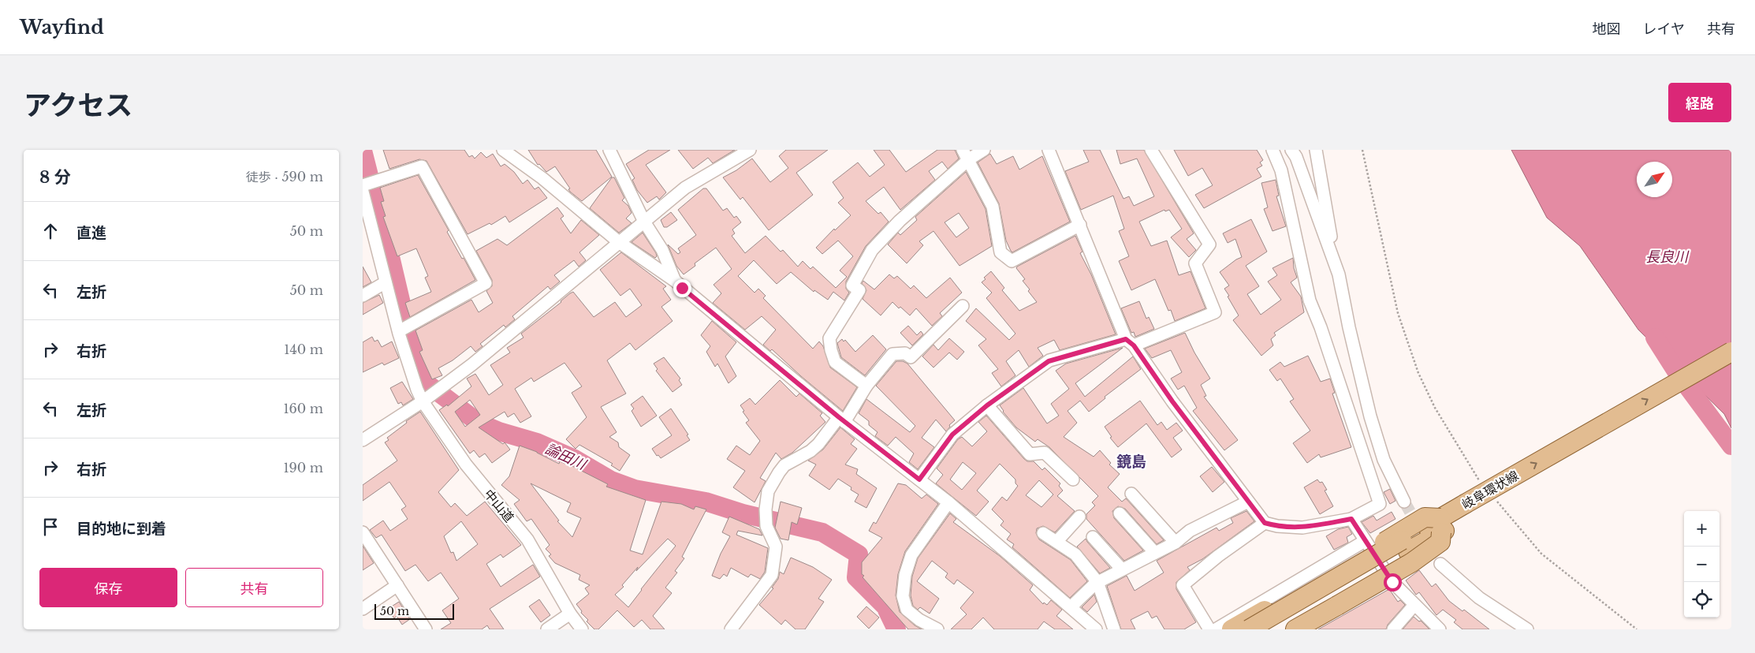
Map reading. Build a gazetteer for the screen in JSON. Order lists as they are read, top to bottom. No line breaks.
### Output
{"streets":{"main road":["岐阜環状線"],"street":["中山道"]},"districts":["鏡島"],"water":["長良川","論田川"],"scale_bar":"50 m","north":"top right","page":{"header":"Wayfind","nav":["地図","レイヤ","共有"],"title":"アクセス","buttons":["経路",["保存","共有"]],"heading":["8 分","徒歩 · 590 m"],"list":[["直進","50 m"],["左折","50 m"],["右折","140 m"],["左折","160 m"],["右折","190 m"],"目的地に到着"],"map_buttons":["+","−"],"scale":"50 m"}}
